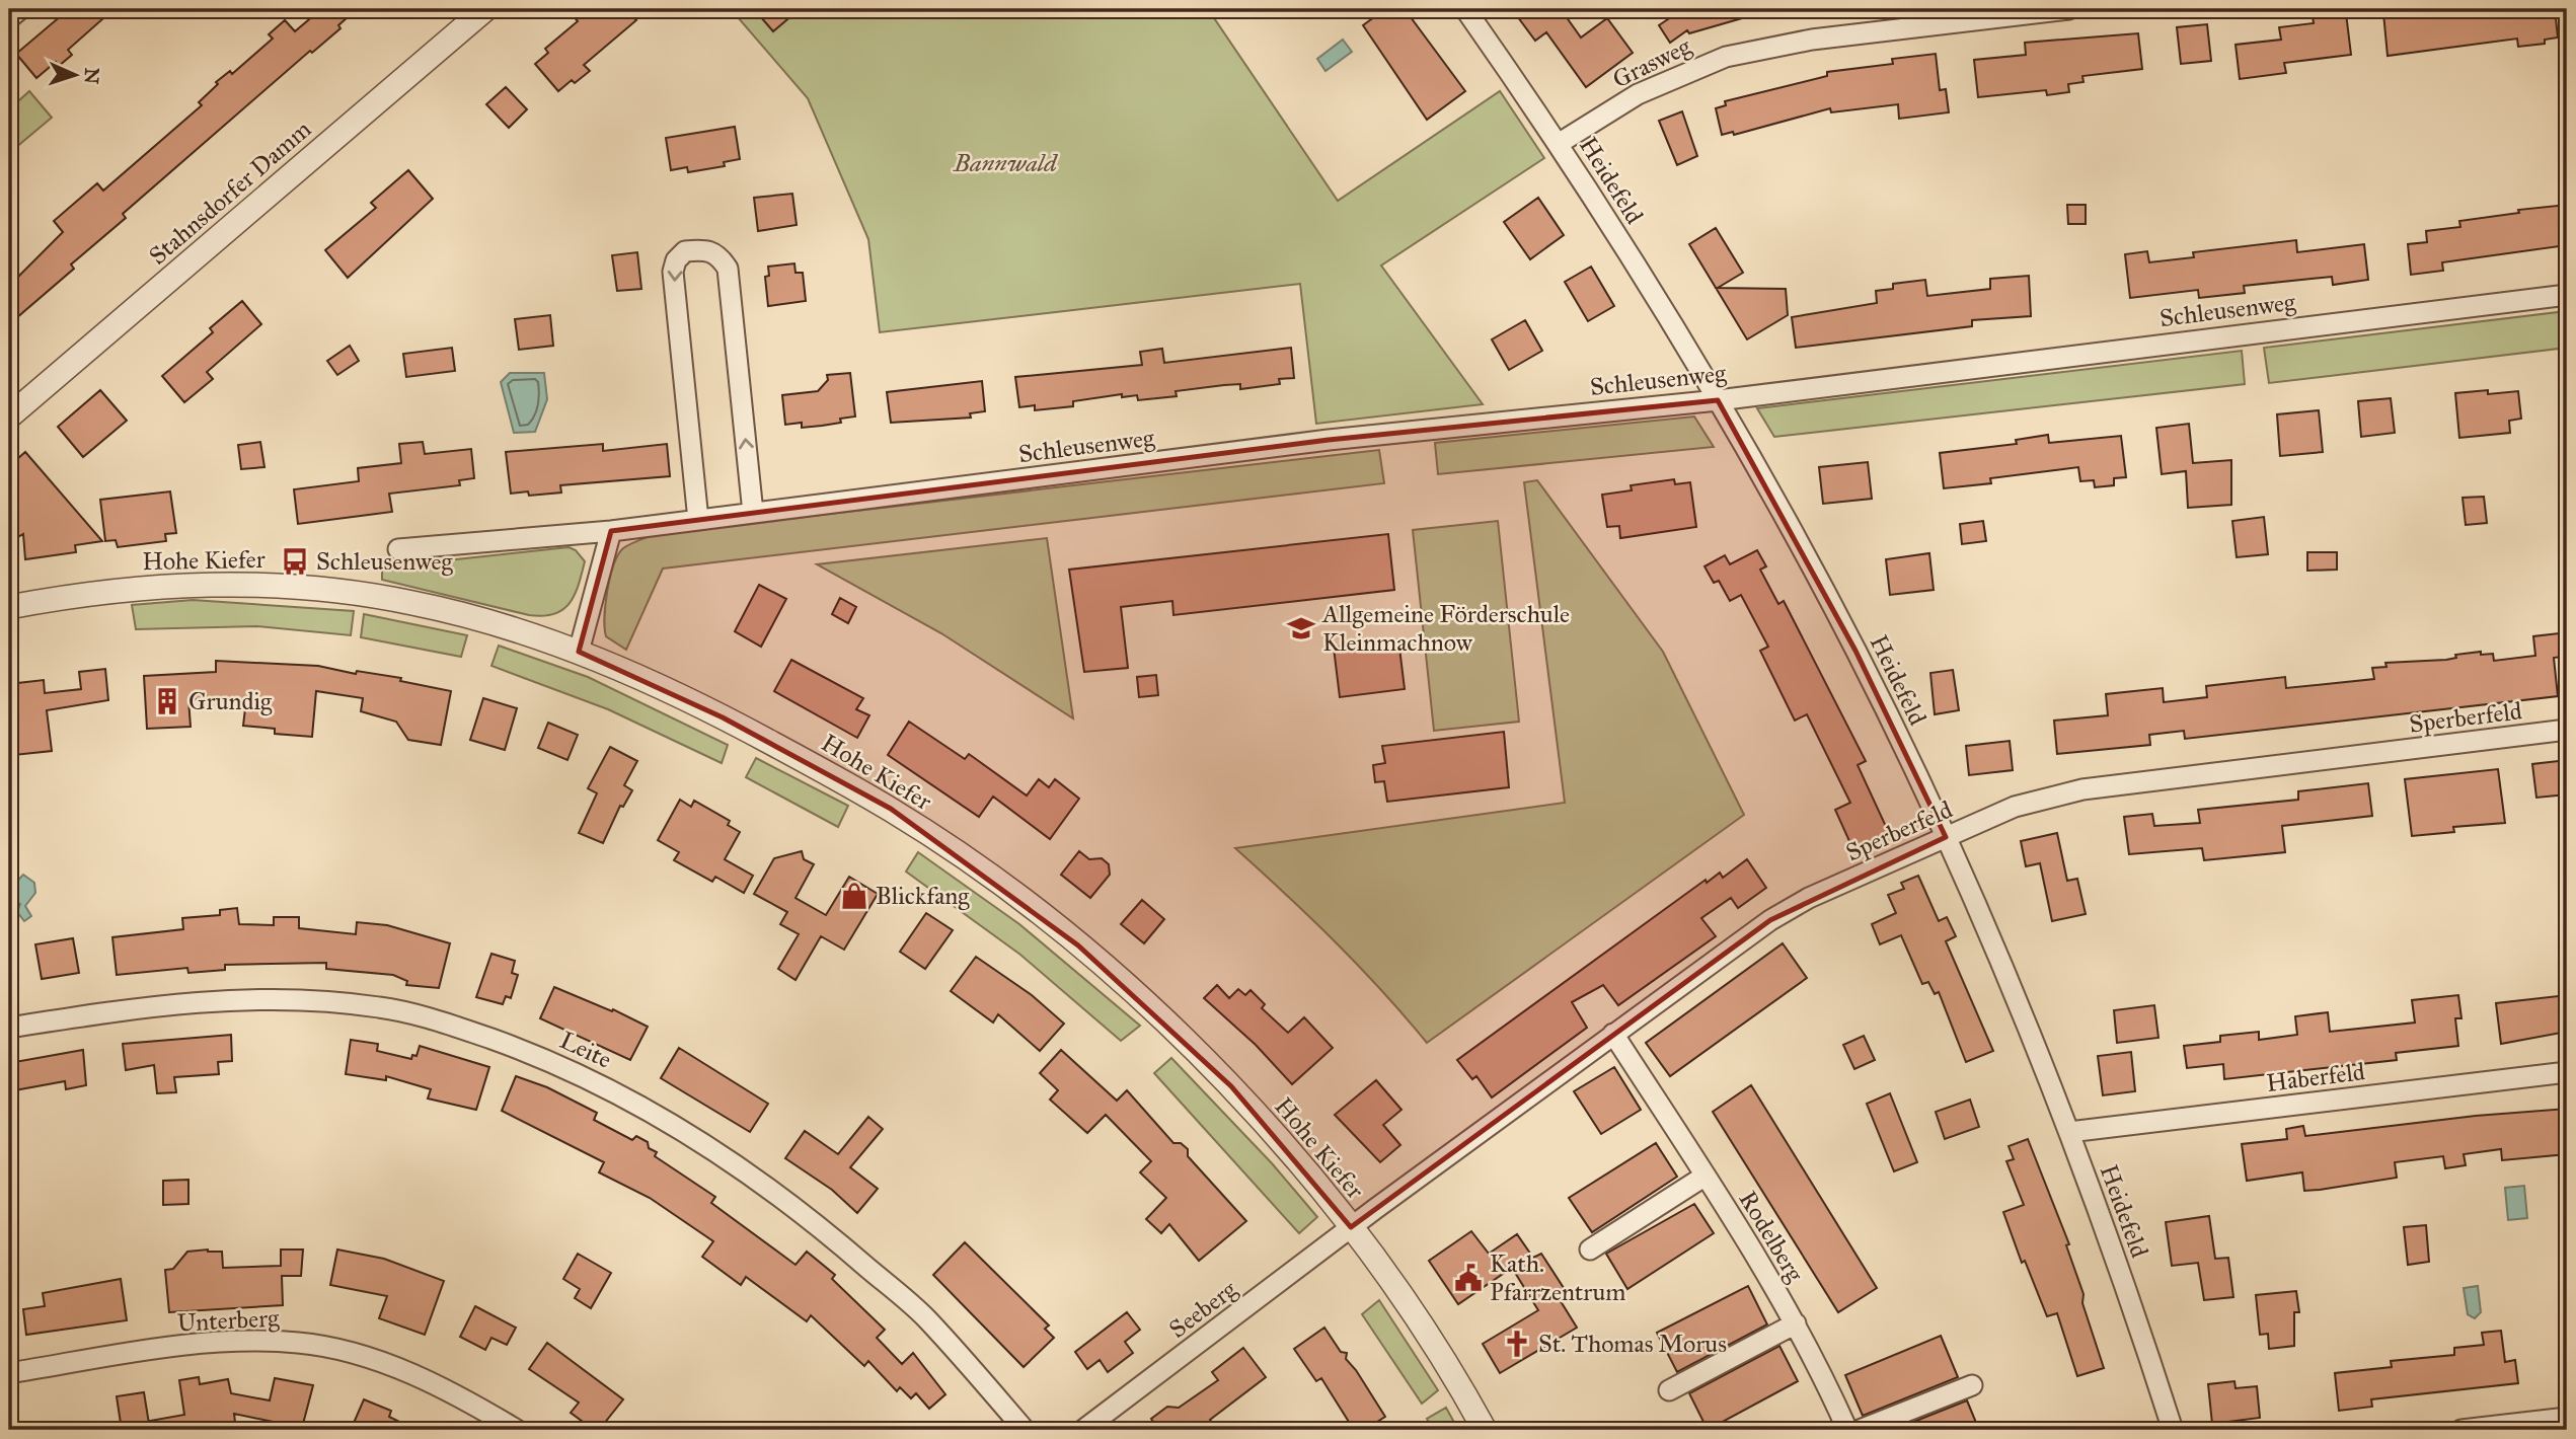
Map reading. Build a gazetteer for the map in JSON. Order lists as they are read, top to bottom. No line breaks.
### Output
{"streets":{"street":["Grasweg","Heidefeld","Stahnsdorfer Damm","Schleusenweg","Hohe Kiefer","Sperberfeld","Leite","Haberfeld","Rodelberg","Seeberg","Unterberg"]},"crossings":[["Grasweg","Heidefeld"],["Heidefeld","Schleusenweg"],["Heidefeld","Sperberfeld"],["Heidefeld","Haberfeld"],["Hohe Kiefer","Sperberfeld"],["Hohe Kiefer","Seeberg"],["Sperberfeld","Rodelberg"],["Sperberfeld","Seeberg"]],"parks":["Bannwald"],"places":{"bus stop":["Schleusenweg"],"school or university":["Allgemeine Förderschule Kleinmachnow"],"building":["Grundig"],"shop":["Blickfang"],"public building":["Kath. Pfarrzentrum"],"church":["St. Thomas Morus"]},"north":"right"}
